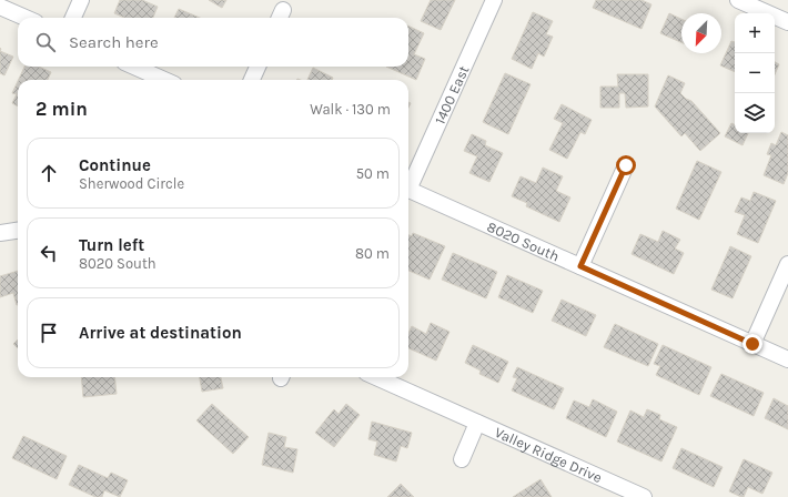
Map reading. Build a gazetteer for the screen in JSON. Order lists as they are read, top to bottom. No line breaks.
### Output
{"streets":{"street":["1400 East","8020 South","Valley Ridge Drive"]},"north":"bottom left","page":{"map_buttons":["+","−"],"search":"Search here","heading":["2 min","Walk · 130 m"],"list":[["Continue","Sherwood Circle","50 m"],["Turn left","8020 South","80 m"],"Arrive at destination"]}}
